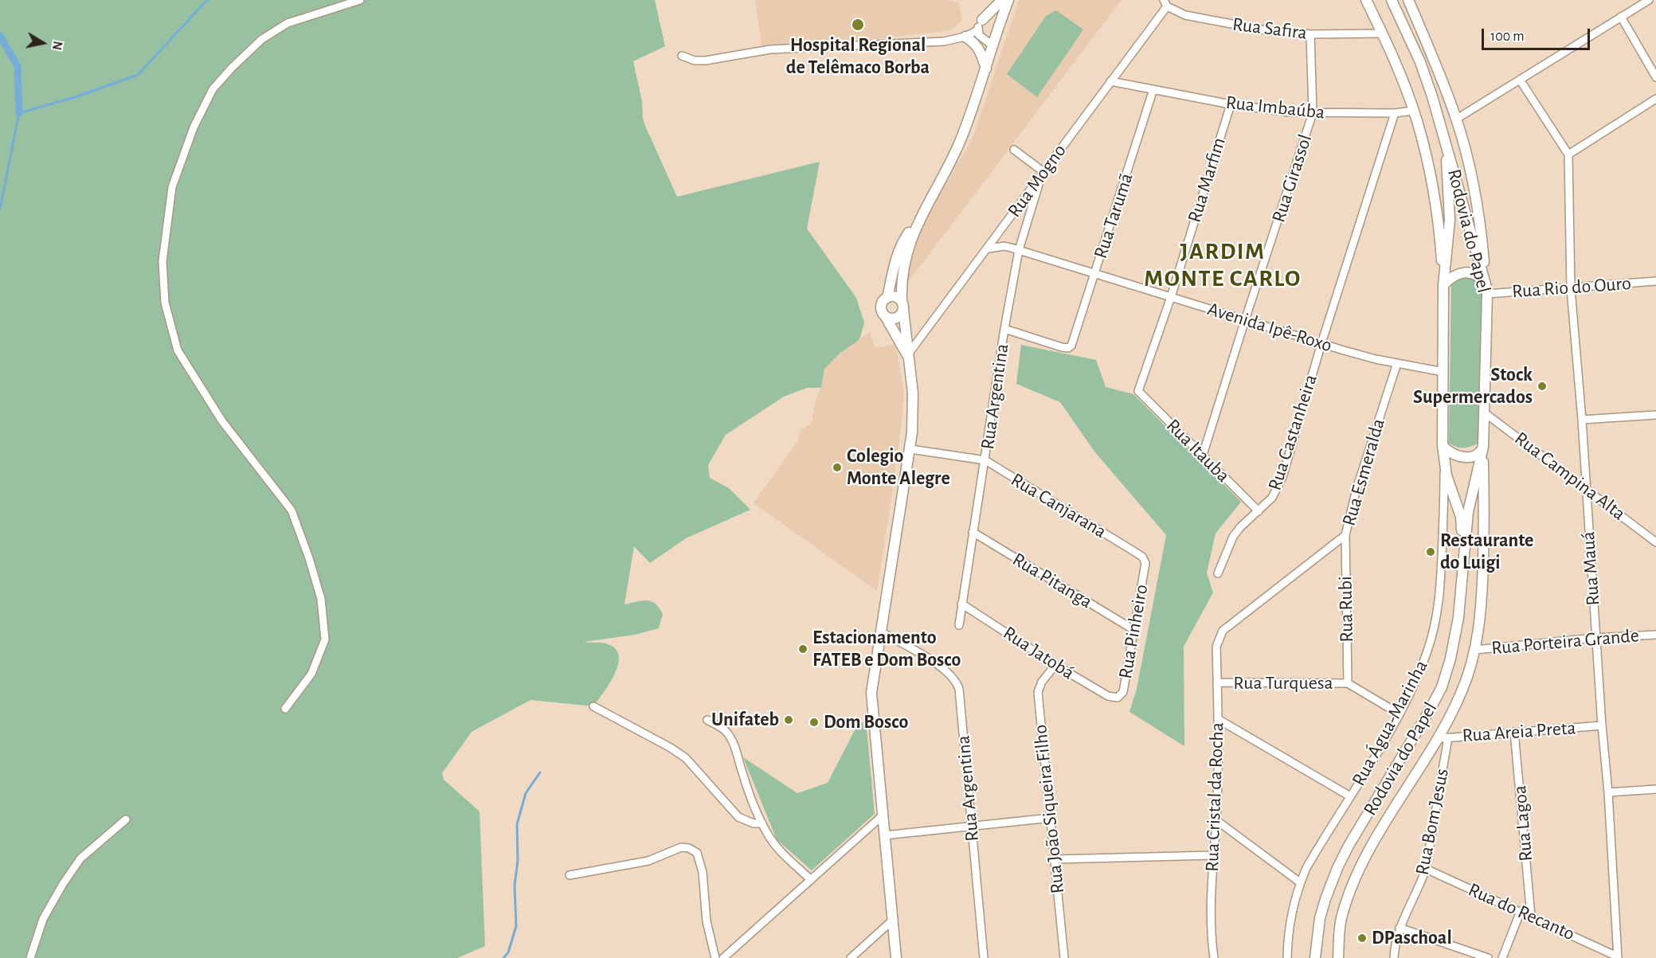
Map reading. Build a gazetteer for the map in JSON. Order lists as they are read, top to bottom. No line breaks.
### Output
{"streets":{"main road":["Rodovia do Papel"],"street":["Rua Safira","Rua Imbaúba","Rua Girassol","Rua Marfim","Rua Mogno","Rua Tarumã","Rua Rio do Ouro","Avenida Ipê-Roxo","Rua Argentina","Rua Castanheira","Rua Itauba","Rua Esmeralda","Rua Campina Alta","Rua Canjarana","Rua Mauá","Rua Pitanga","Rua Rubi","Rua Pinheiro","Rua Porteira Grande","Rua Jatobá","Rua Turquesa","Rua Água-Marinha","Rua Areia Preta","Rua Cristal da Rocha","Rua João Siqueira Filho","Rua Bom Jesus","Rua Lagoa","Rua do Recanto"]},"crossings":[["Rua Safira","Rua Girassol"],["Rua Safira","Rua Mogno"],["Rua Imbaúba","Rua Girassol"],["Rua Imbaúba","Rua Marfim"],["Rua Imbaúba","Rua Mogno"],["Rua Imbaúba","Rua Tarumã"],["Rua Imbaúba","Rua Castanheira"],["Rua Girassol","Avenida Ipê-Roxo"],["Rua Girassol","Rua Itauba"],["Rua Marfim","Avenida Ipê-Roxo"],["Rua Marfim","Rua Itauba"],["Rua Mogno","Avenida Ipê-Roxo"],["Rua Mogno","Rua Argentina"],["Rua Tarumã","Avenida Ipê-Roxo"],["Rua Tarumã","Rua Argentina"],["Rodovia do Papel","Rua Rio do Ouro"],["Rodovia do Papel","Avenida Ipê-Roxo"],["Rodovia do Papel","Rua Campina Alta"],["Rodovia do Papel","Rua Água-Marinha"],["Rua Rio do Ouro","Rua Mauá"],["Avenida Ipê-Roxo","Rua Argentina"],["Avenida Ipê-Roxo","Rua Castanheira"],["Avenida Ipê-Roxo","Rua Esmeralda"],["Rua Argentina","Rua Canjarana"],["Rua Argentina","Rua Pitanga"],["Rua Argentina","Rua Jatobá"],["Rua Castanheira","Rua Itauba"],["Rua Esmeralda","Rua Rubi"],["Rua Esmeralda","Rua Cristal da Rocha"],["Rua Campina Alta","Rua Mauá"],["Rua Canjarana","Rua Pinheiro"],["Rua Mauá","Rua Porteira Grande"],["Rua Mauá","Rua Areia Preta"],["Rua Mauá","Rua do Recanto"],["Rua Pitanga","Rua Pinheiro"],["Rua Rubi","Rua Turquesa"],["Rua Pinheiro","Rua Jatobá"],["Rua Jatobá","Rua João Siqueira Filho"],["Rua Turquesa","Rua Água-Marinha"],["Rua Turquesa","Rua Cristal da Rocha"],["Rua Areia Preta","Rua Bom Jesus"],["Rua Areia Preta","Rua Lagoa"],["Rua Bom Jesus","Rua do Recanto"],["Rua Lagoa","Rua do Recanto"]],"districts":["JARDIM MONTE CARLO"],"places":["Hospital Regional de Telêmaco Borba","Stock Supermercados","Colegio Monte Alegre","Restaurante do Luigi","Estacionamento FATEB e Dom Bosco","Unifateb","Dom Bosco","DPaschoal"],"scale_bar":"100 m","north":"right"}
